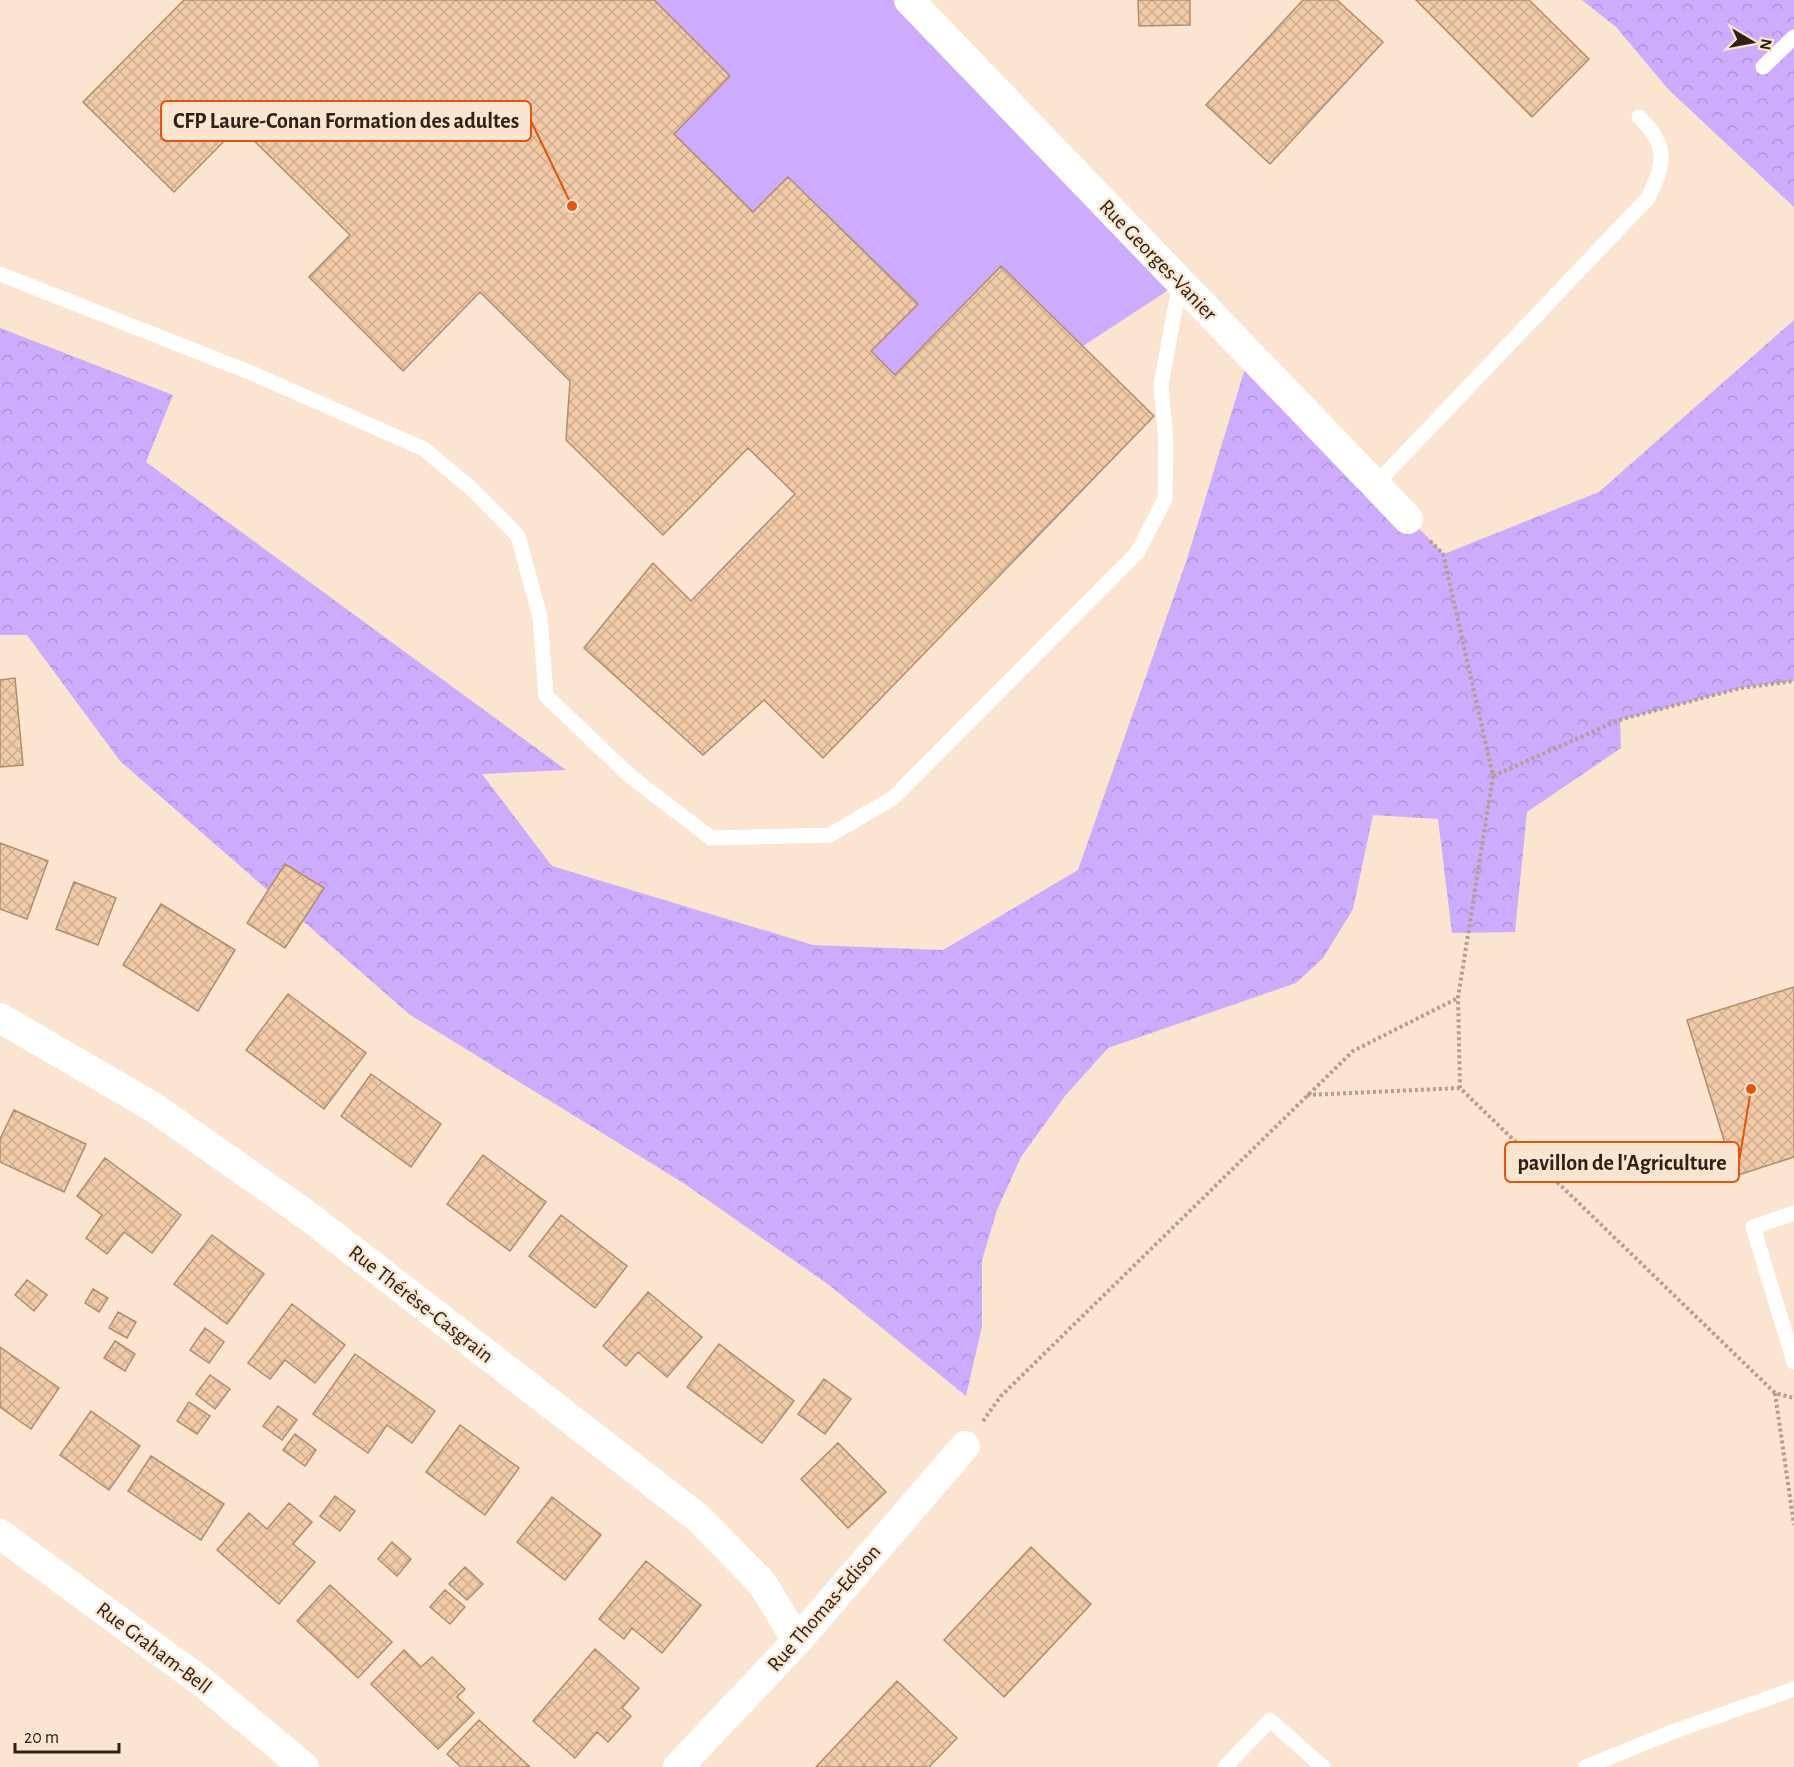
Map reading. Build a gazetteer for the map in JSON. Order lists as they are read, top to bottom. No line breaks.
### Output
{"streets":{"street":["Rue Georges-Vanier","Rue Thérèse-Casgrain","Rue Thomas-Edison","Rue Graham-Bell"]},"crossings":[["Rue Thérèse-Casgrain","Rue Thomas-Edison"]],"places":["CFP Laure-Conan Formation des adultes","pavillon de l'Agriculture"],"scale_bar":"20 m","north":"right"}
